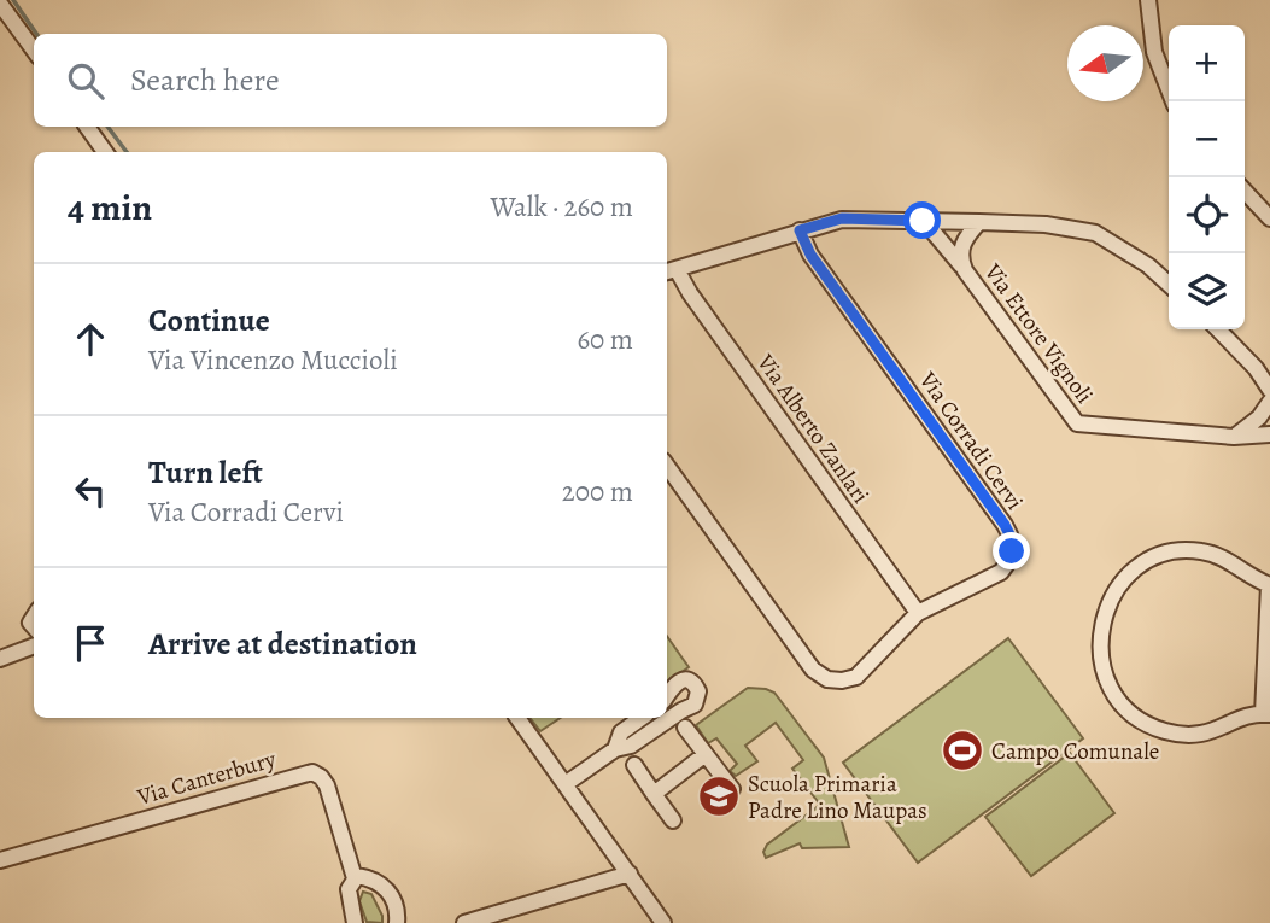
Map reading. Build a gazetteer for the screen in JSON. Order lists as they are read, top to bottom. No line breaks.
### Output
{"streets":{"street":["Via Ettore Vignoli","Via Alberto Zanlari","Via Corradi Cervi","Via Canterbury"]},"crossings":[["Via Alberto Zanlari","Via Corradi Cervi"]],"places":{"sports":["Campo Comunale"],"school or university":["Scuola Primaria Padre Lino Maupas"]},"north":"left","page":{"map_buttons":["+","−"],"search":"Search here","heading":["4 min","Walk · 260 m"],"list":[["Continue","Via Vincenzo Muccioli","60 m"],["Turn left","Via Corradi Cervi","200 m"],"Arrive at destination"]}}
